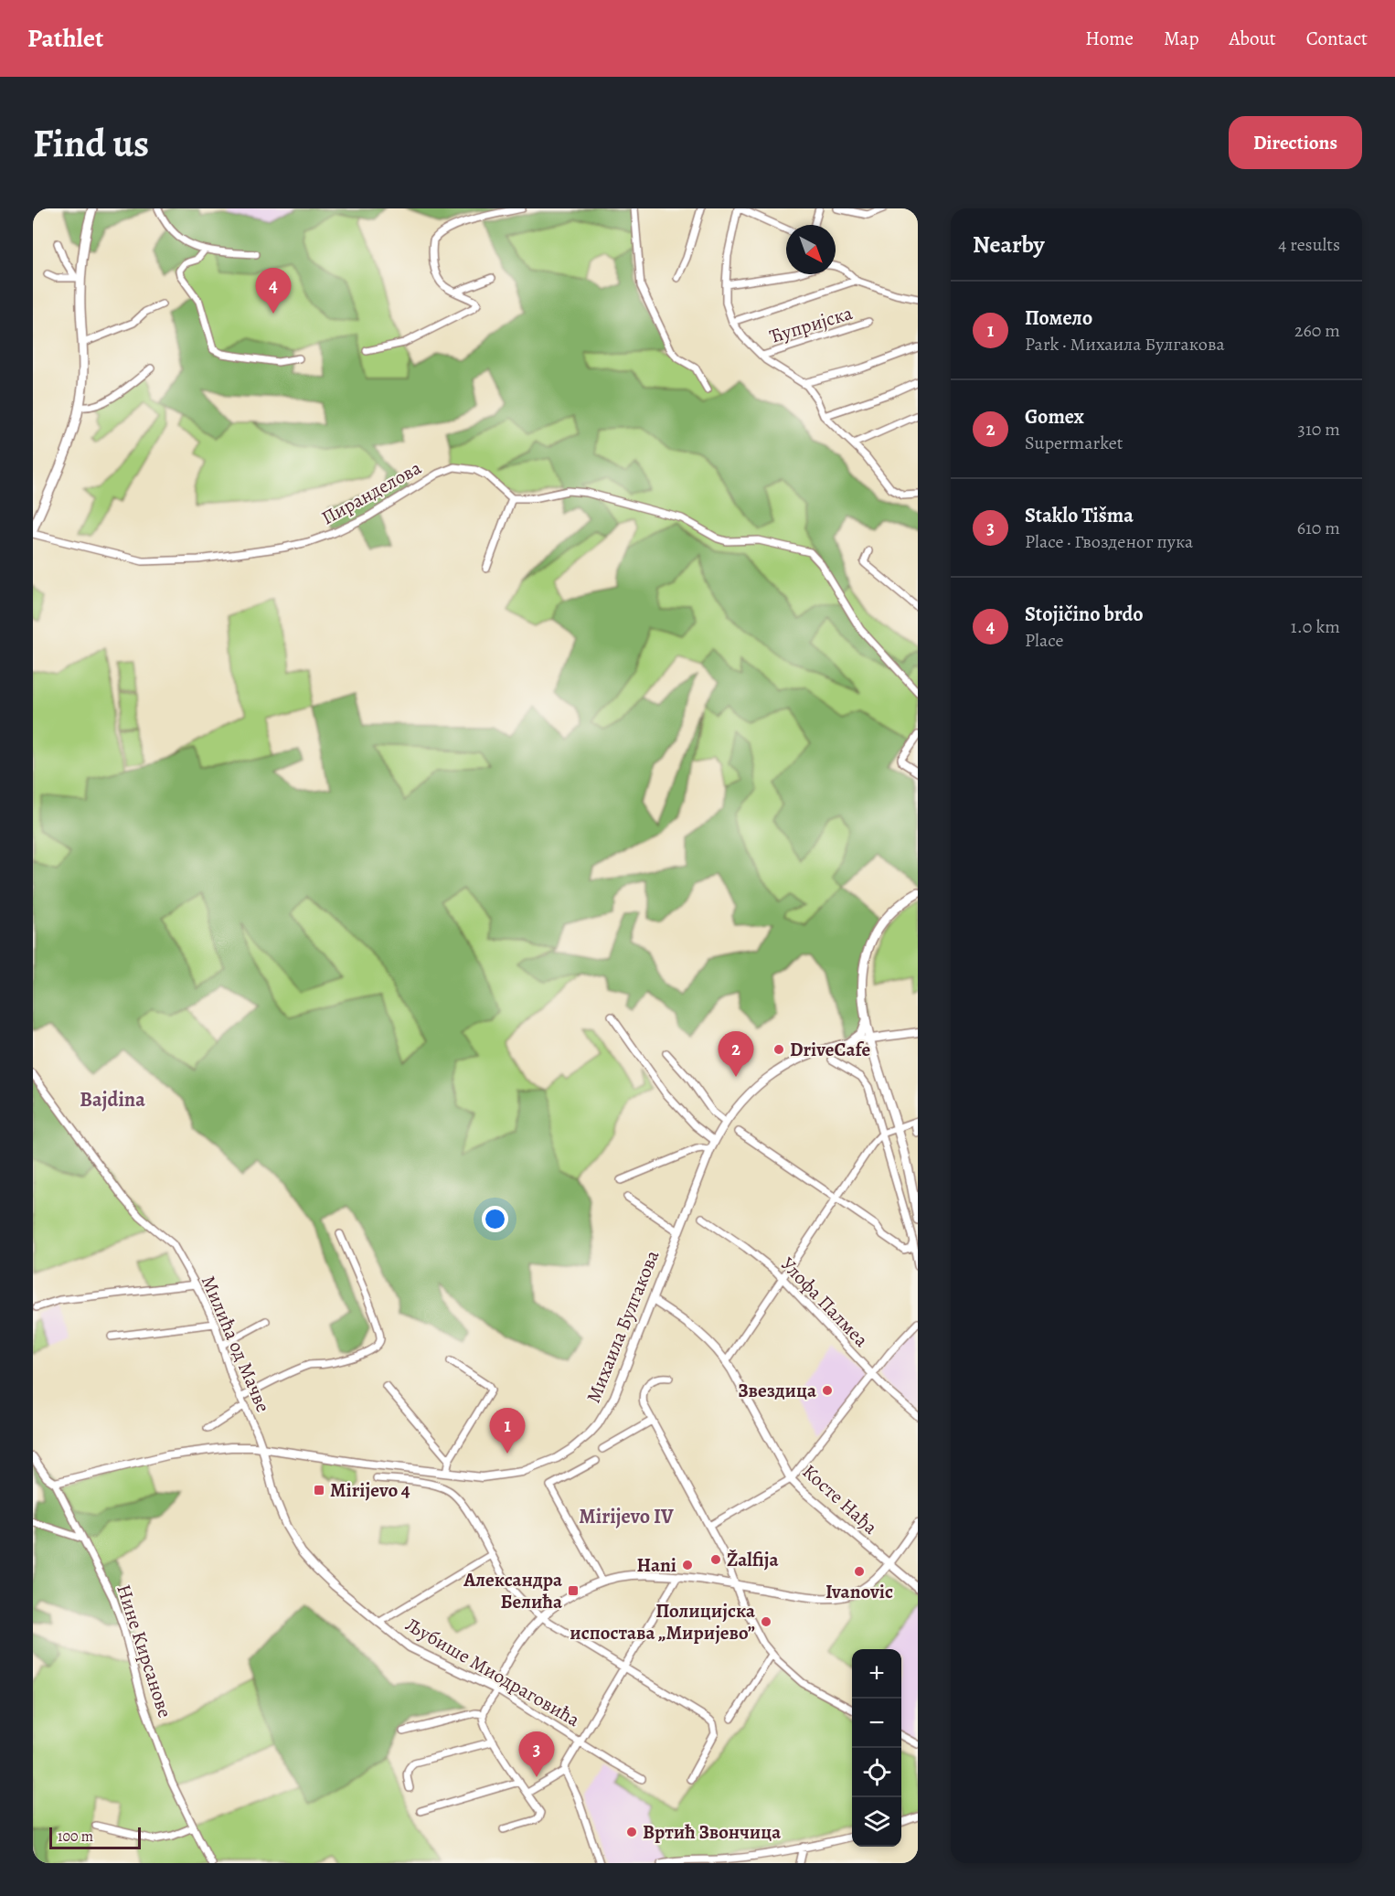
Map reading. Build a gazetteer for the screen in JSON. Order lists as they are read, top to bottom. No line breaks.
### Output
{"streets":{"street":["Ћупријска","Пиранделова","Улофа Палмеа","Михаила Булгакова","Милића од Мачве","Косте Нађа","Нине Кирсанове","Љубише Миодраговића"]},"crossings":[["Михаила Булгакова","Милића од Мачве"],["Михаила Булгакова","Косте Нађа"],["Михаила Булгакова","Нине Кирсанове"],["Михаила Булгакова","Љубише Миодраговића"],["Милића од Мачве","Љубише Миодраговића"]],"districts":["Bajdina","Mirijevo IV"],"places":{"other":["DriveCafe","Звездица","Žalfija","Hani","Ivanovic","Полицијска испостава „Миријево”","Вртић Звончица"],"transit":["Mirijevo 4","Александра Белића"]},"scale_bar":"100 m","north":"bottom right","page":{"header":"Pathlet","nav":["Home","Map","About","Contact"],"buttons":"Directions","title":"Find us","heading":["Nearby","4 results"],"pins":["4","2","1","3"],"list":[{"mark":"1","name":"Помело","note":"Park · Михаила Булгакова","value":"260 m"},{"mark":"2","name":"Gomex","note":"Supermarket","value":"310 m"},{"mark":"3","name":"Staklo Tišma","note":"Place · Гвозденог пука","value":"610 m"},{"mark":"4","name":"Stojičino brdo","note":"Place","value":"1.0 km"}],"map_buttons":["+","−"],"scale":"100 m"}}
